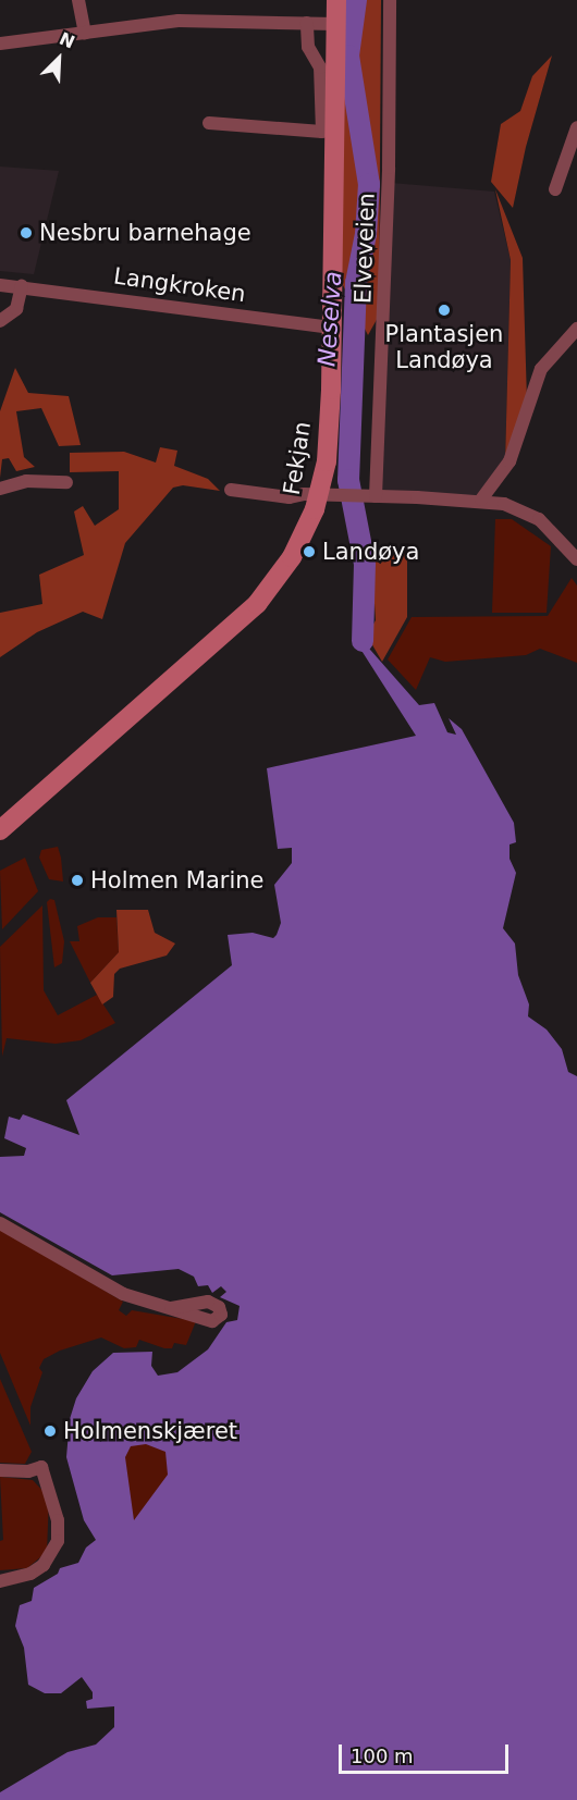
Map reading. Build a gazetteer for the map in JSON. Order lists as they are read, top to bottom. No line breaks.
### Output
{"streets":{"main road":["Fekjan"],"street":["Elveveien","Langkroken"]},"crossings":[["Langkroken","Fekjan"]],"water":["Neselva"],"places":["Nesbru barnehage","Plantasjen Landøya","Landøya","Holmen Marine","Holmenskjæret"],"scale_bar":"100 m","north":"top right"}
